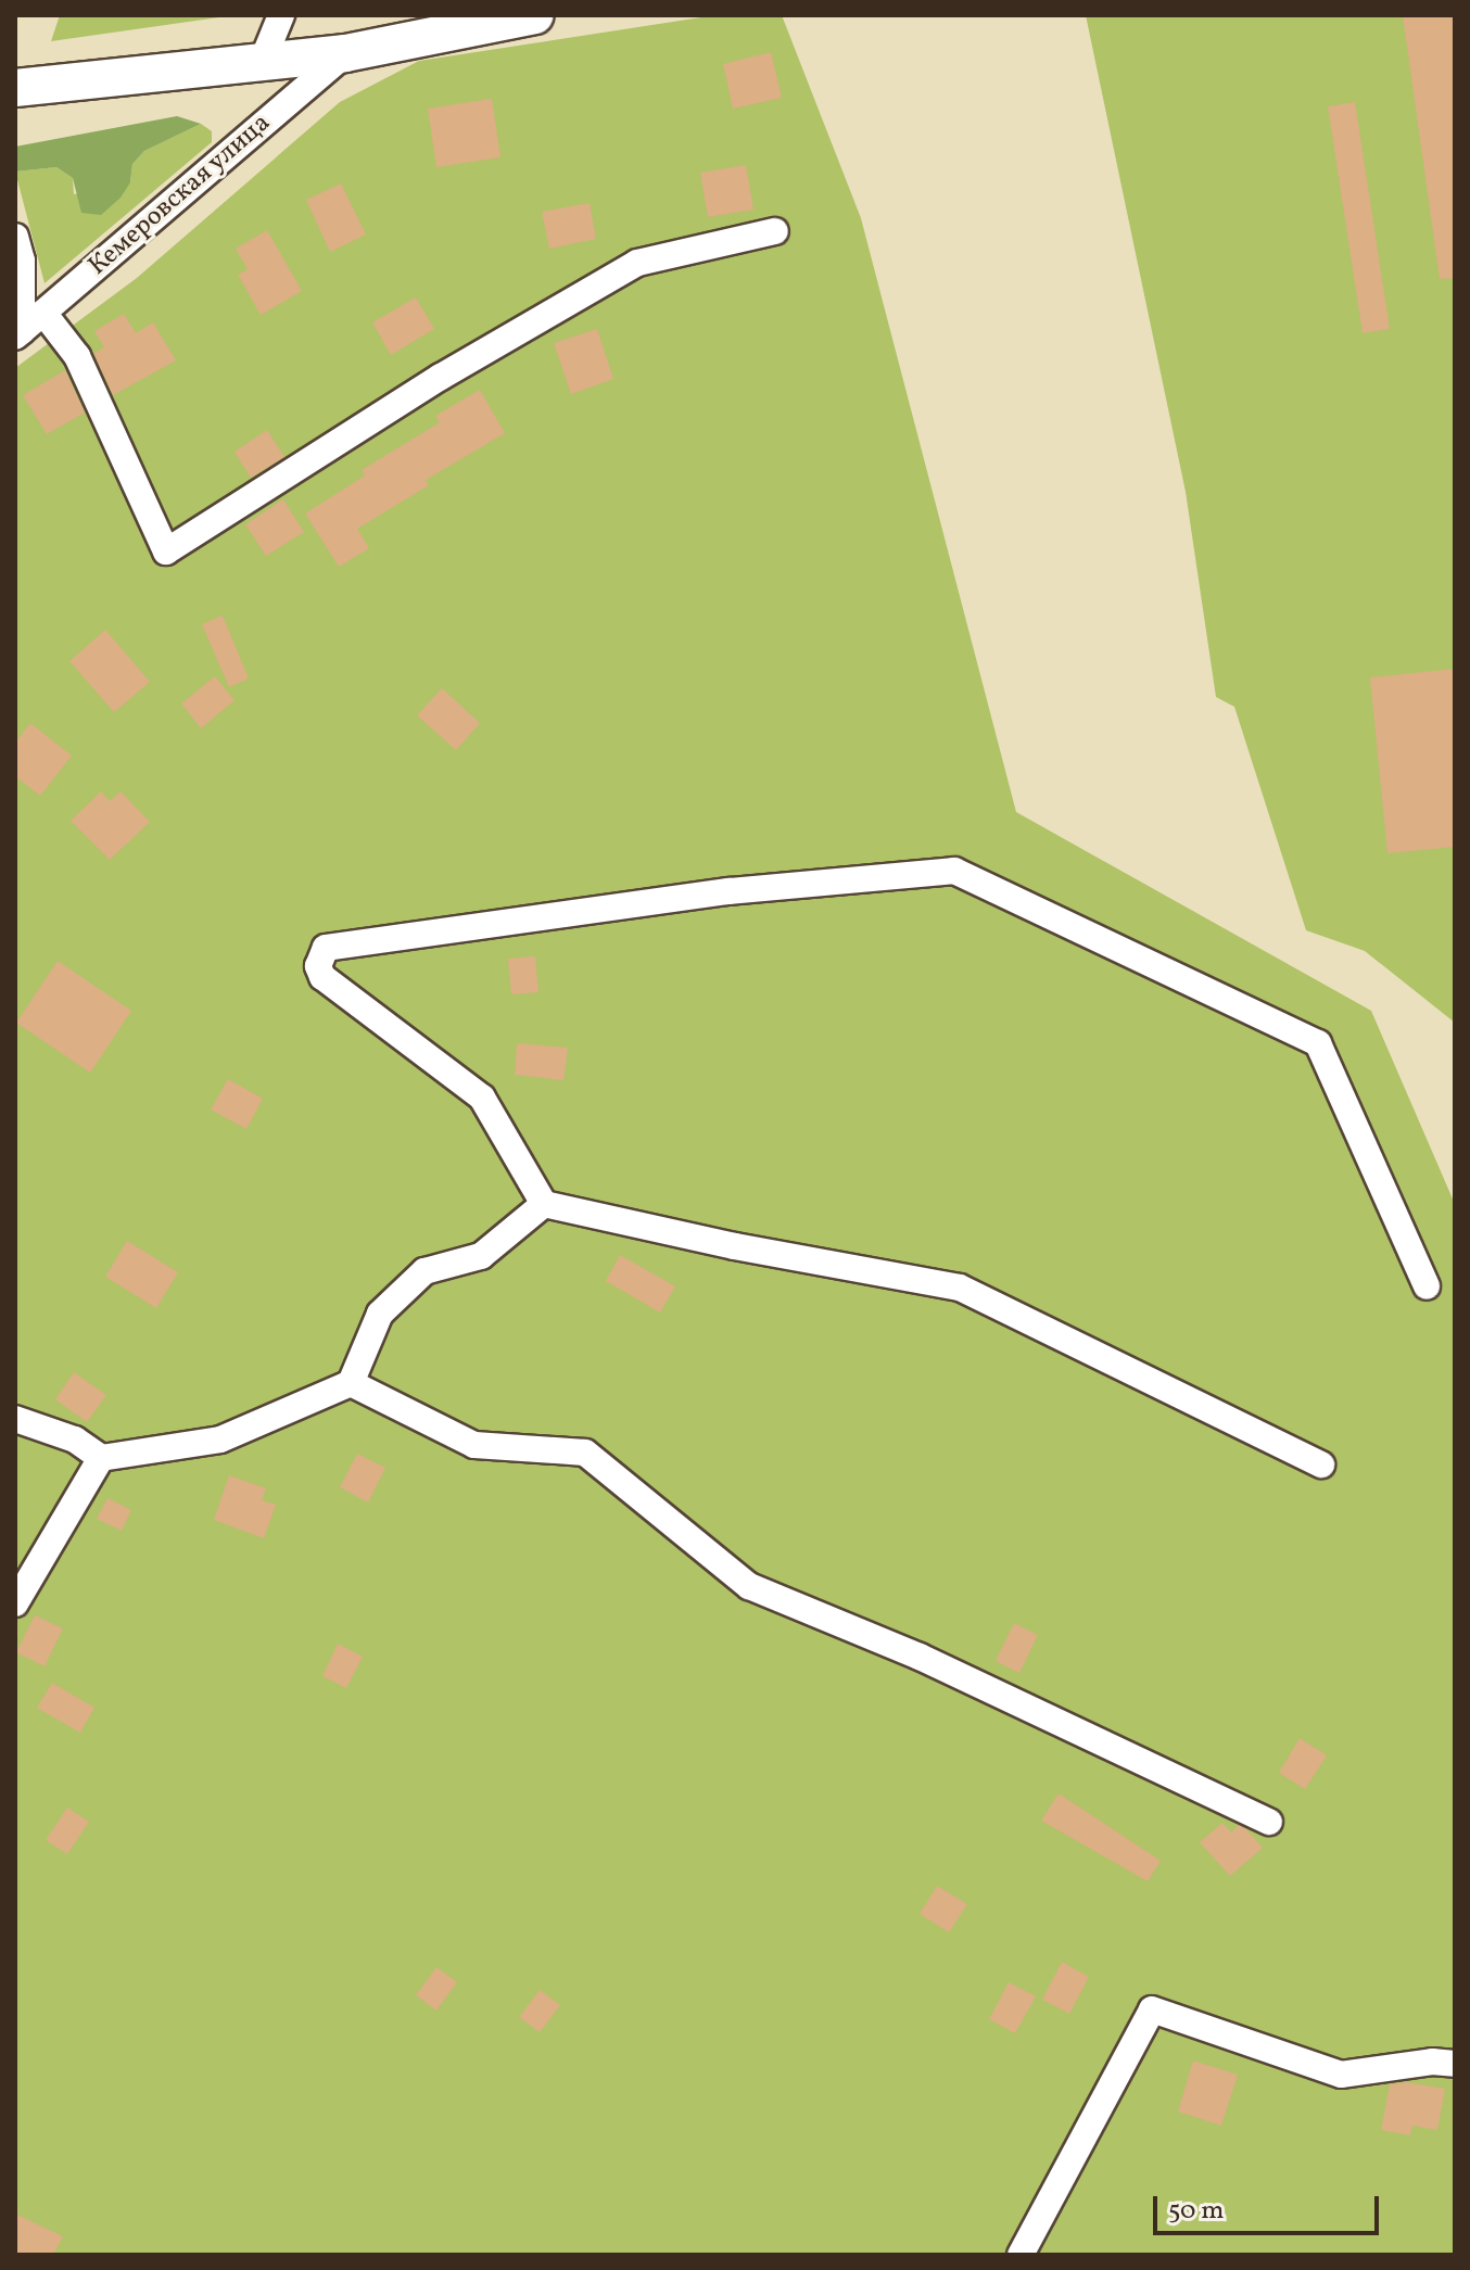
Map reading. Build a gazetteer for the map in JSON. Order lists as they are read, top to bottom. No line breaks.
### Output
{"streets":{"main road":["Кемеровская улица"]},"scale_bar":"50 m"}
